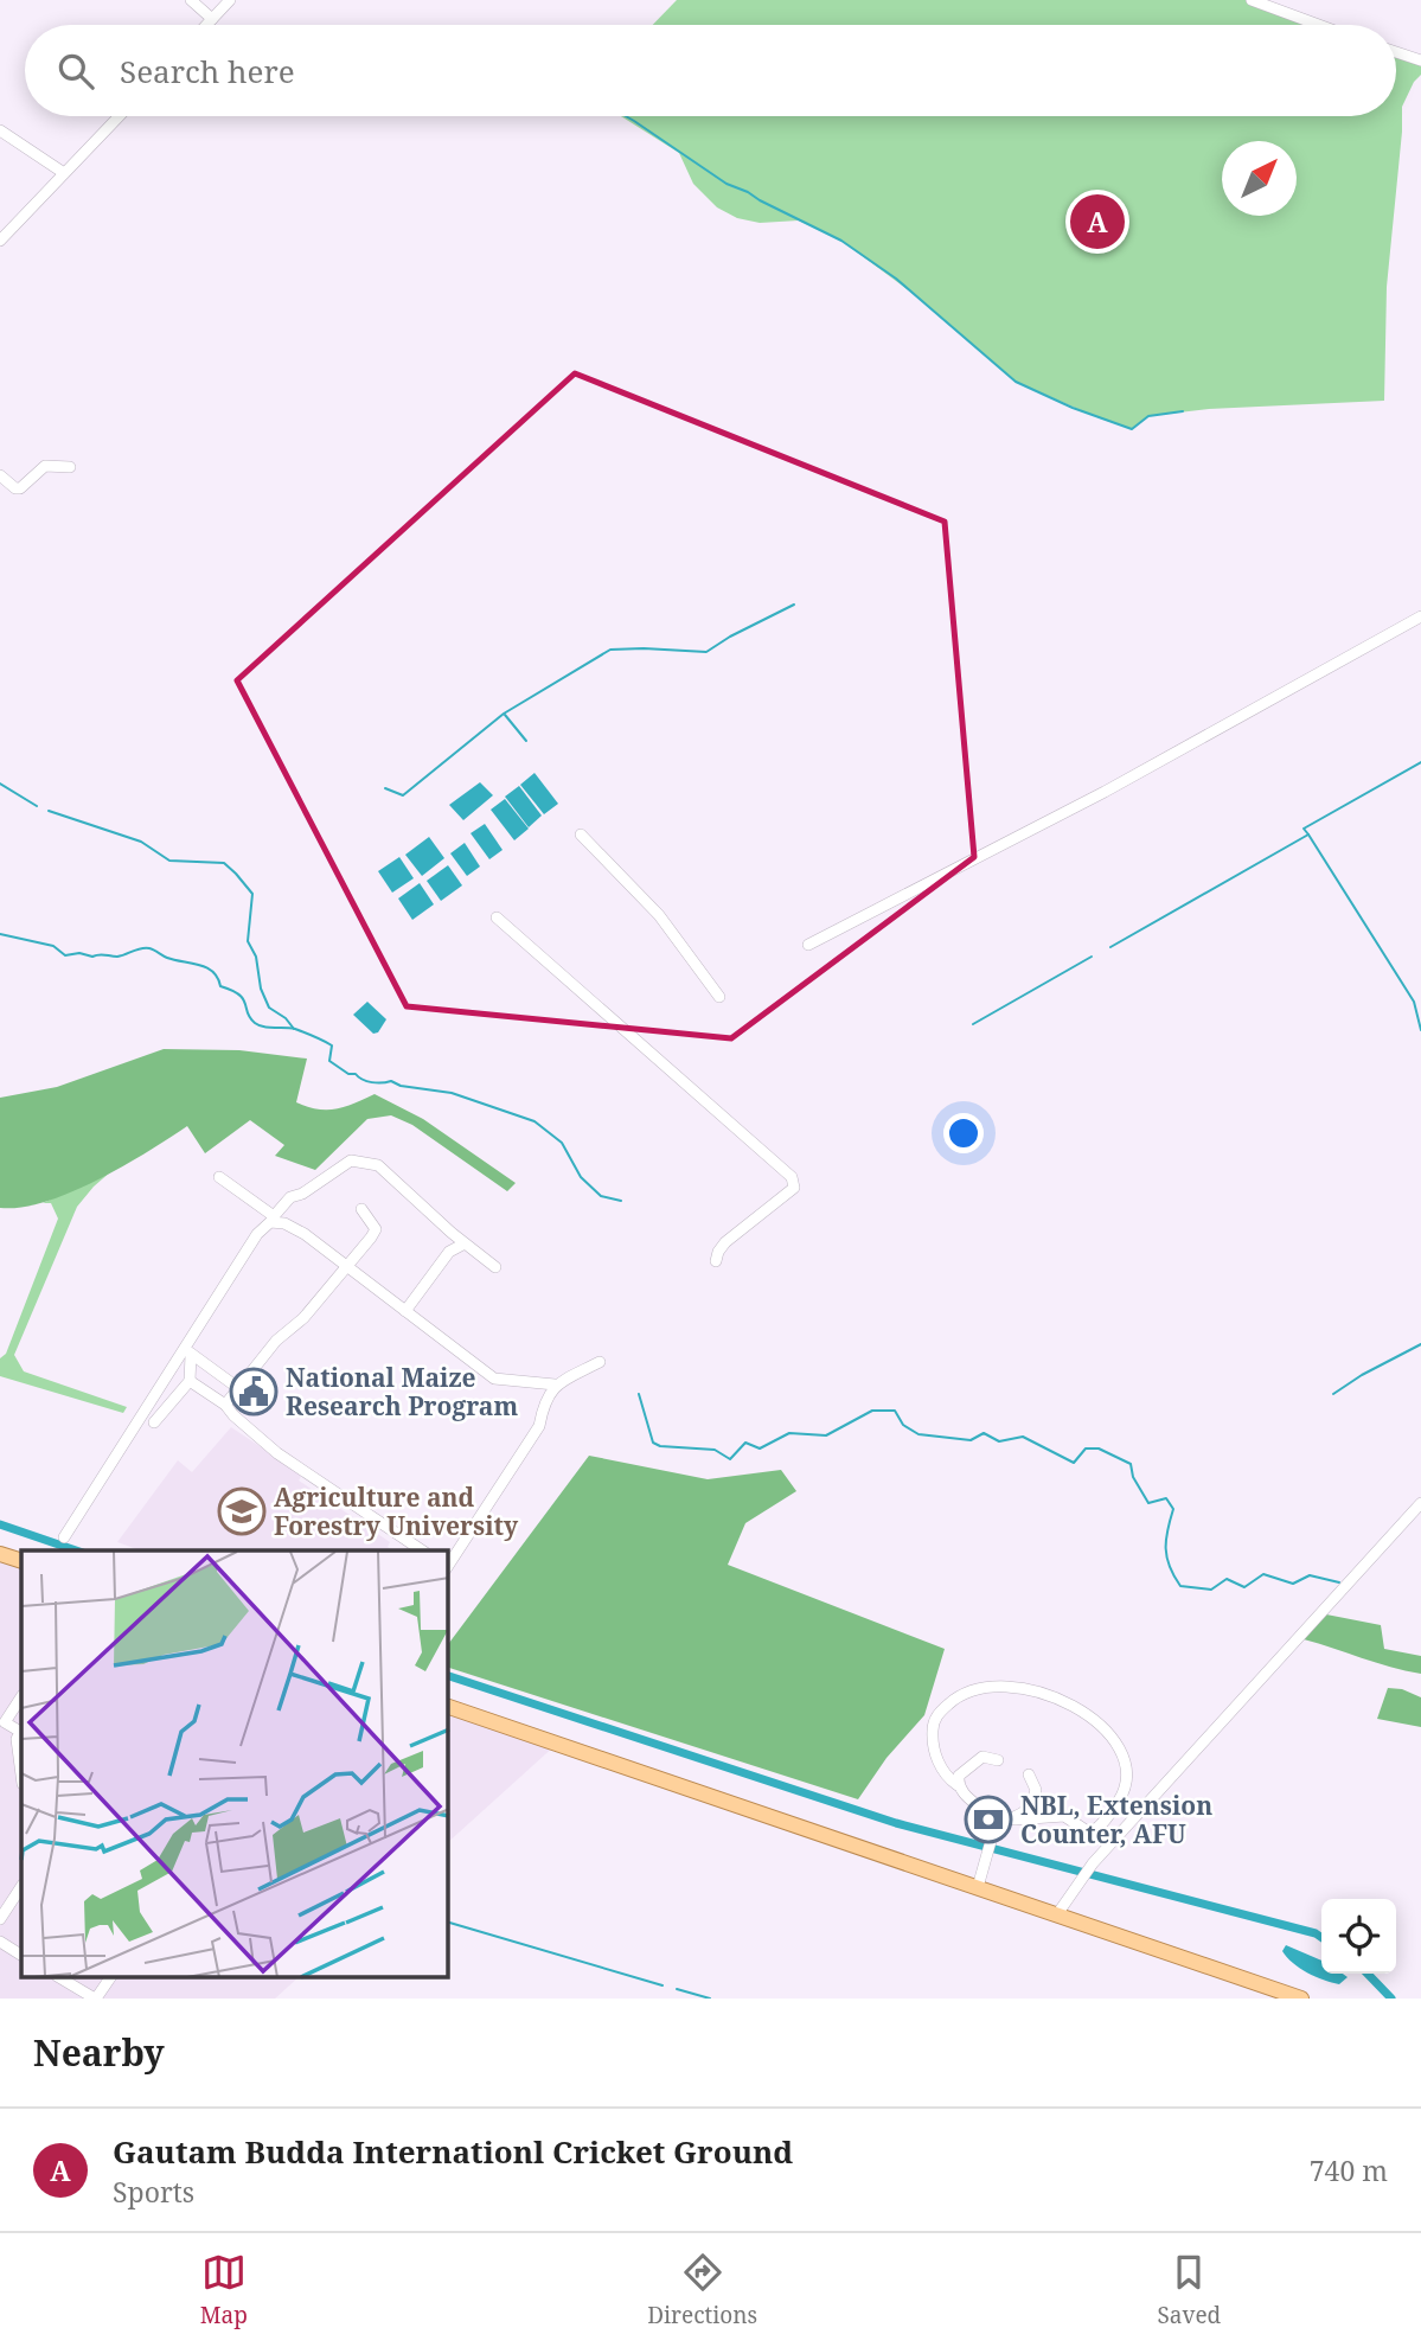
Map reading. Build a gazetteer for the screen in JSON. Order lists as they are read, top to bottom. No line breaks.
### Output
{"places":{"public building":["National Maize Research Program"],"school or university":["Agriculture and Forestry University"],"bank":["NBL, Extension Counter, AFU"]},"north":"top right","page":{"search":"Search here","pins":"A","heading":"Nearby","list":[{"mark":"A","name":"Gautam Budda Internationl Cricket Ground","note":"Sports","value":"740 m"}],"nav":["Map","Directions","Saved"]}}
